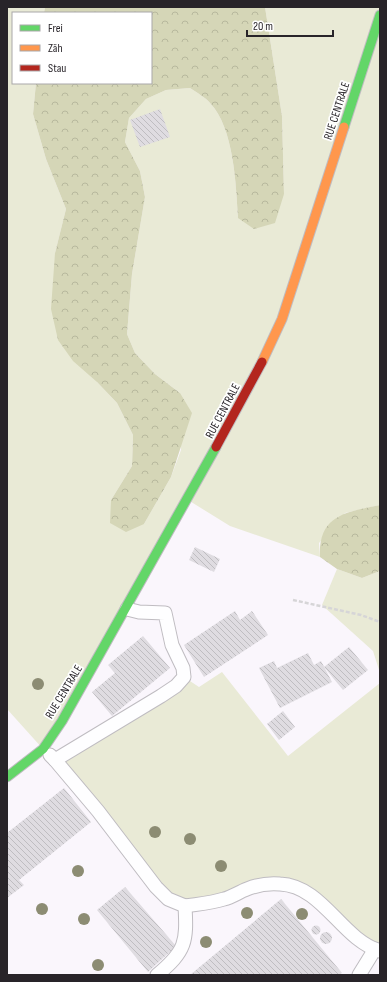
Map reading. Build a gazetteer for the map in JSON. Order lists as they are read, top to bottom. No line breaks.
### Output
{"streets":{"street":["RUE CENTRALE"]},"legend":["Frei","Zäh","Stau"],"scale_bar":"20 m"}
